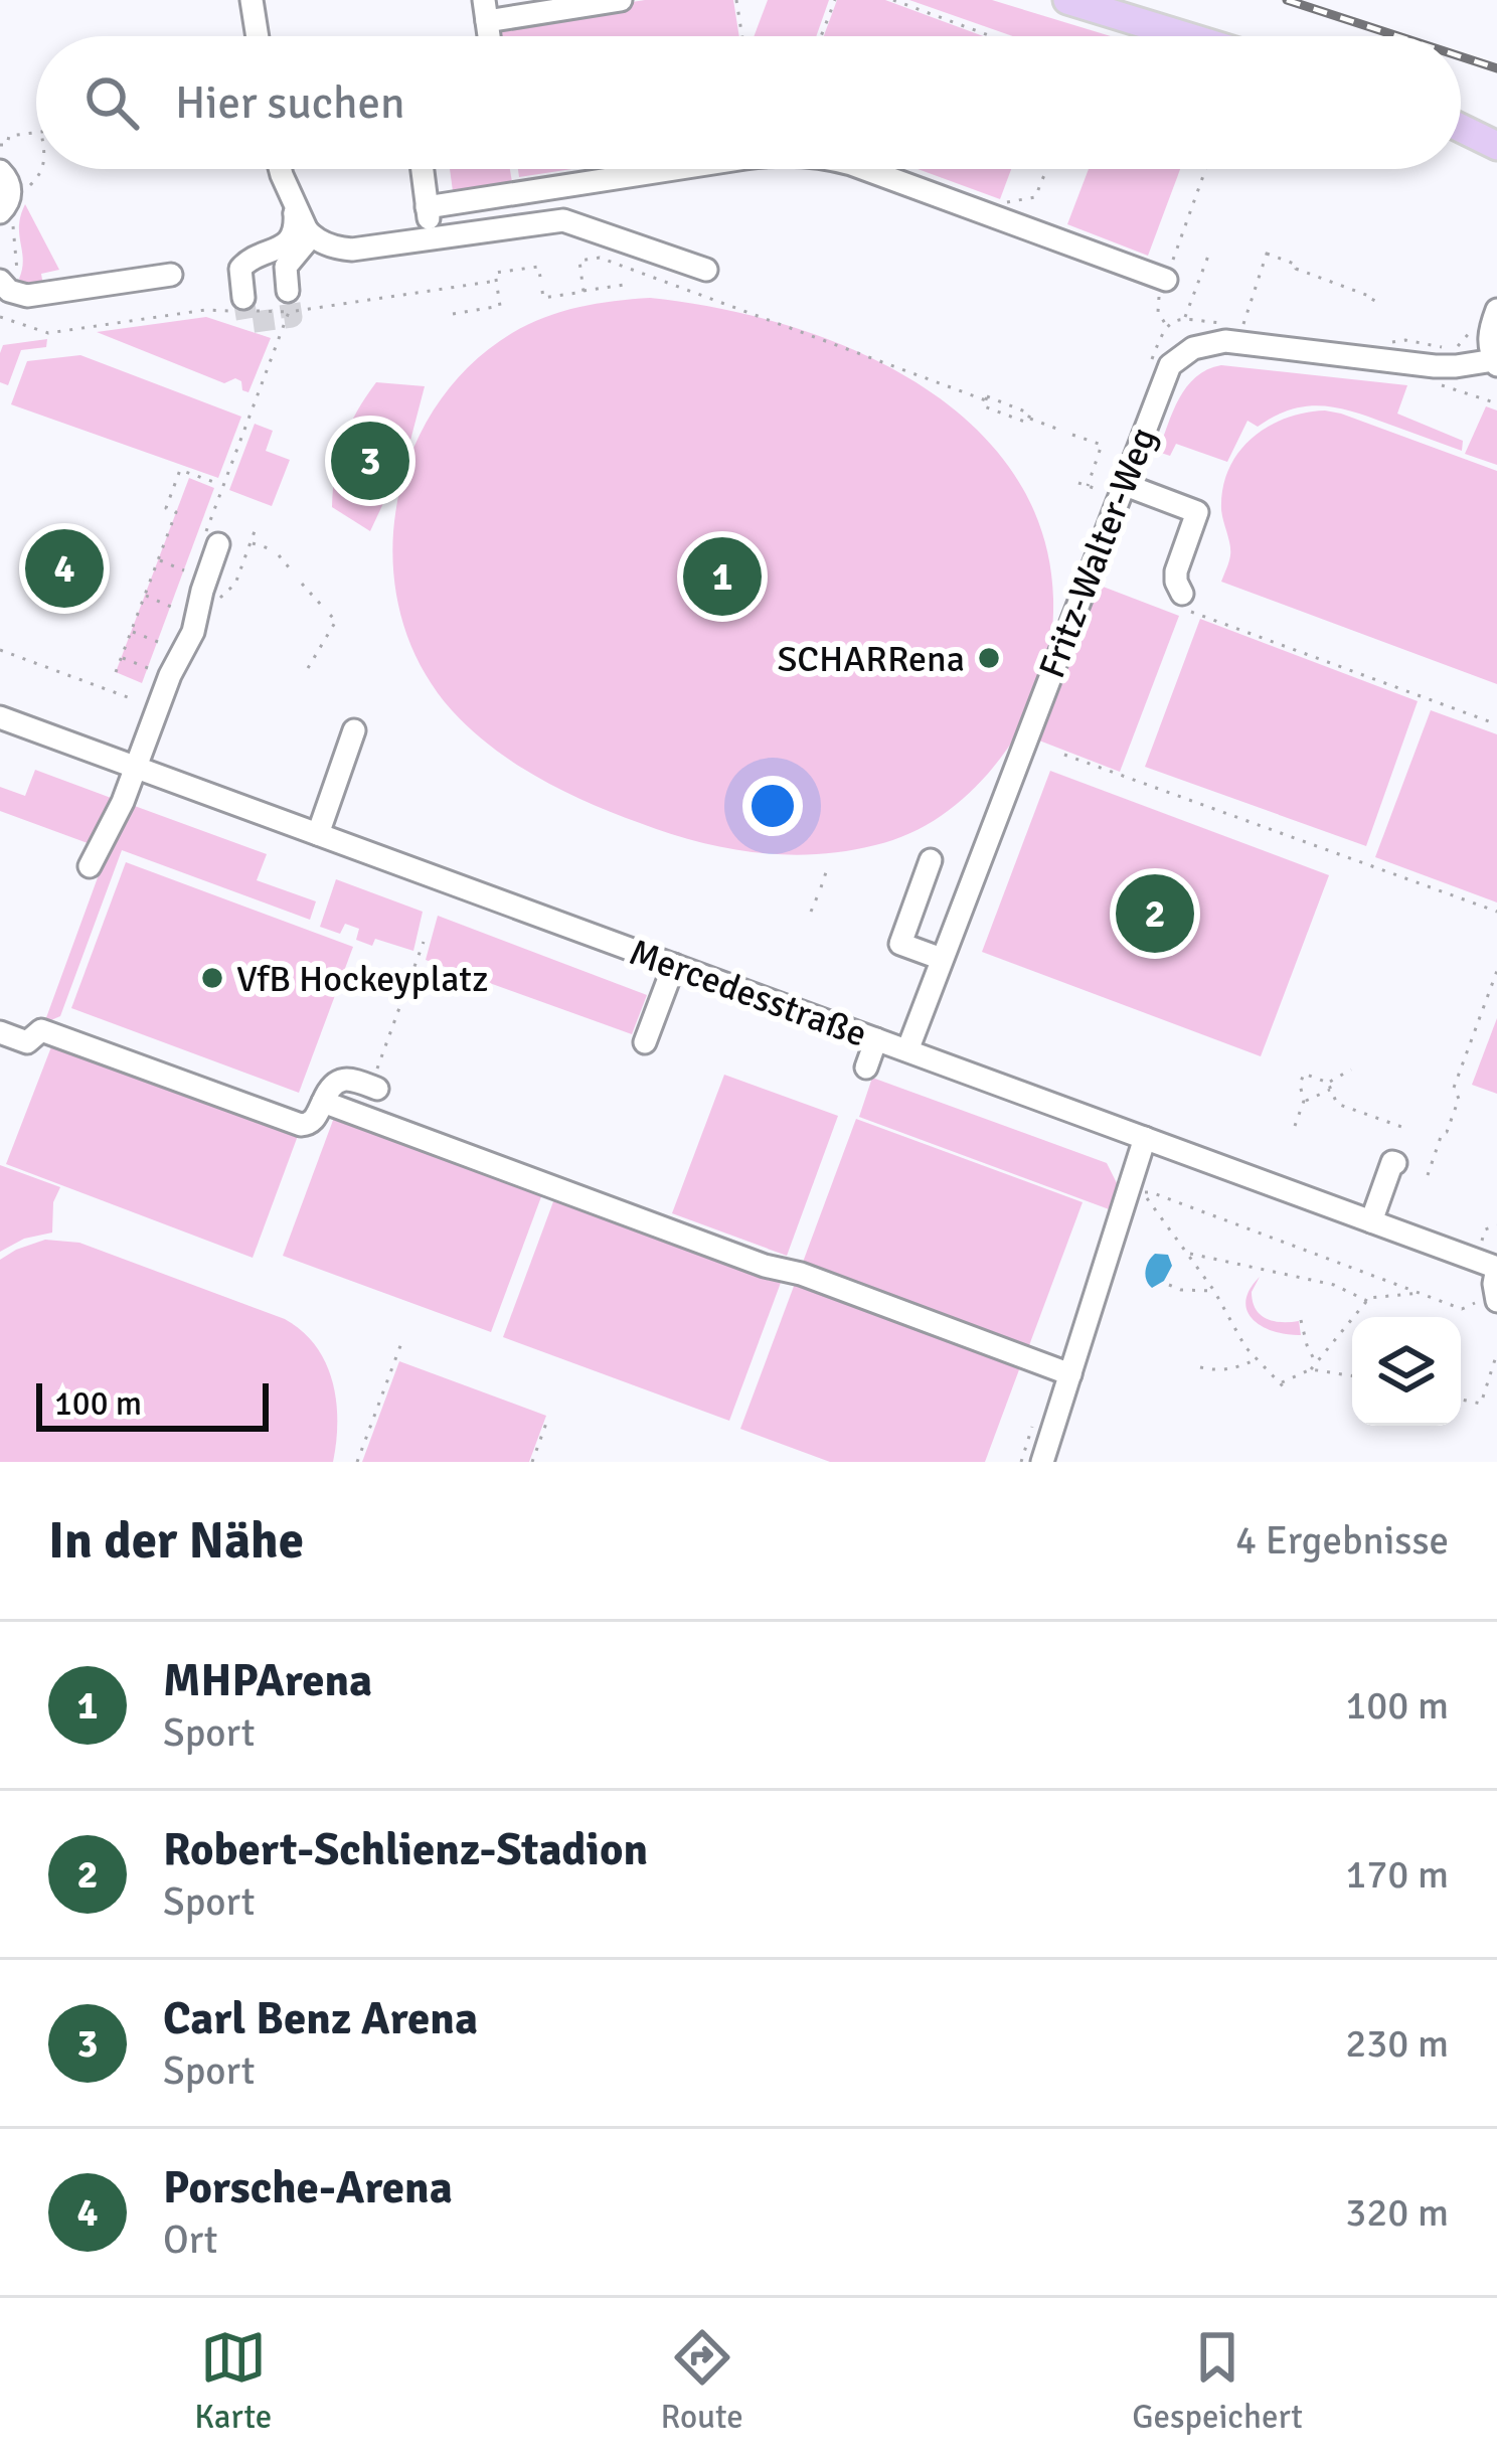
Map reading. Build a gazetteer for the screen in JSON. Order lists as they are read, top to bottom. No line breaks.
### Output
{"streets":{"street":["Fritz-Walter-Weg","Mercedesstraße"]},"crossings":[["Fritz-Walter-Weg","Mercedesstraße"]],"places":["SCHARRena","VfB Hockeyplatz"],"scale_bar":"100 m","page":{"search":"Hier suchen","pins":["3","4","1","2"],"scale":"100 m","heading":["In der Nähe","4 Ergebnisse"],"list":[{"mark":"1","name":"MHPArena","note":"Sport","value":"100 m"},{"mark":"2","name":"Robert-Schlienz-Stadion","note":"Sport","value":"170 m"},{"mark":"3","name":"Carl Benz Arena","note":"Sport","value":"230 m"},{"mark":"4","name":"Porsche-Arena","note":"Ort","value":"320 m"}],"nav":["Karte","Route","Gespeichert"]}}
